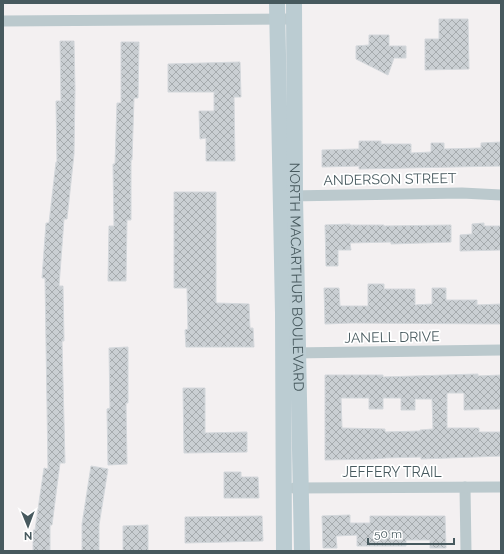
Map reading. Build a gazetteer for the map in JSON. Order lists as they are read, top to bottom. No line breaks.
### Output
{"streets":{"main road":["NORTH MACARTHUR BOULEVARD"],"street":["ANDERSON STREET","JANELL DRIVE","JEFFERY TRAIL"]},"crossings":[["ANDERSON STREET","NORTH MACARTHUR BOULEVARD"],["NORTH MACARTHUR BOULEVARD","JANELL DRIVE"],["NORTH MACARTHUR BOULEVARD","JEFFERY TRAIL"]],"scale_bar":"50 m","north":"bottom"}
